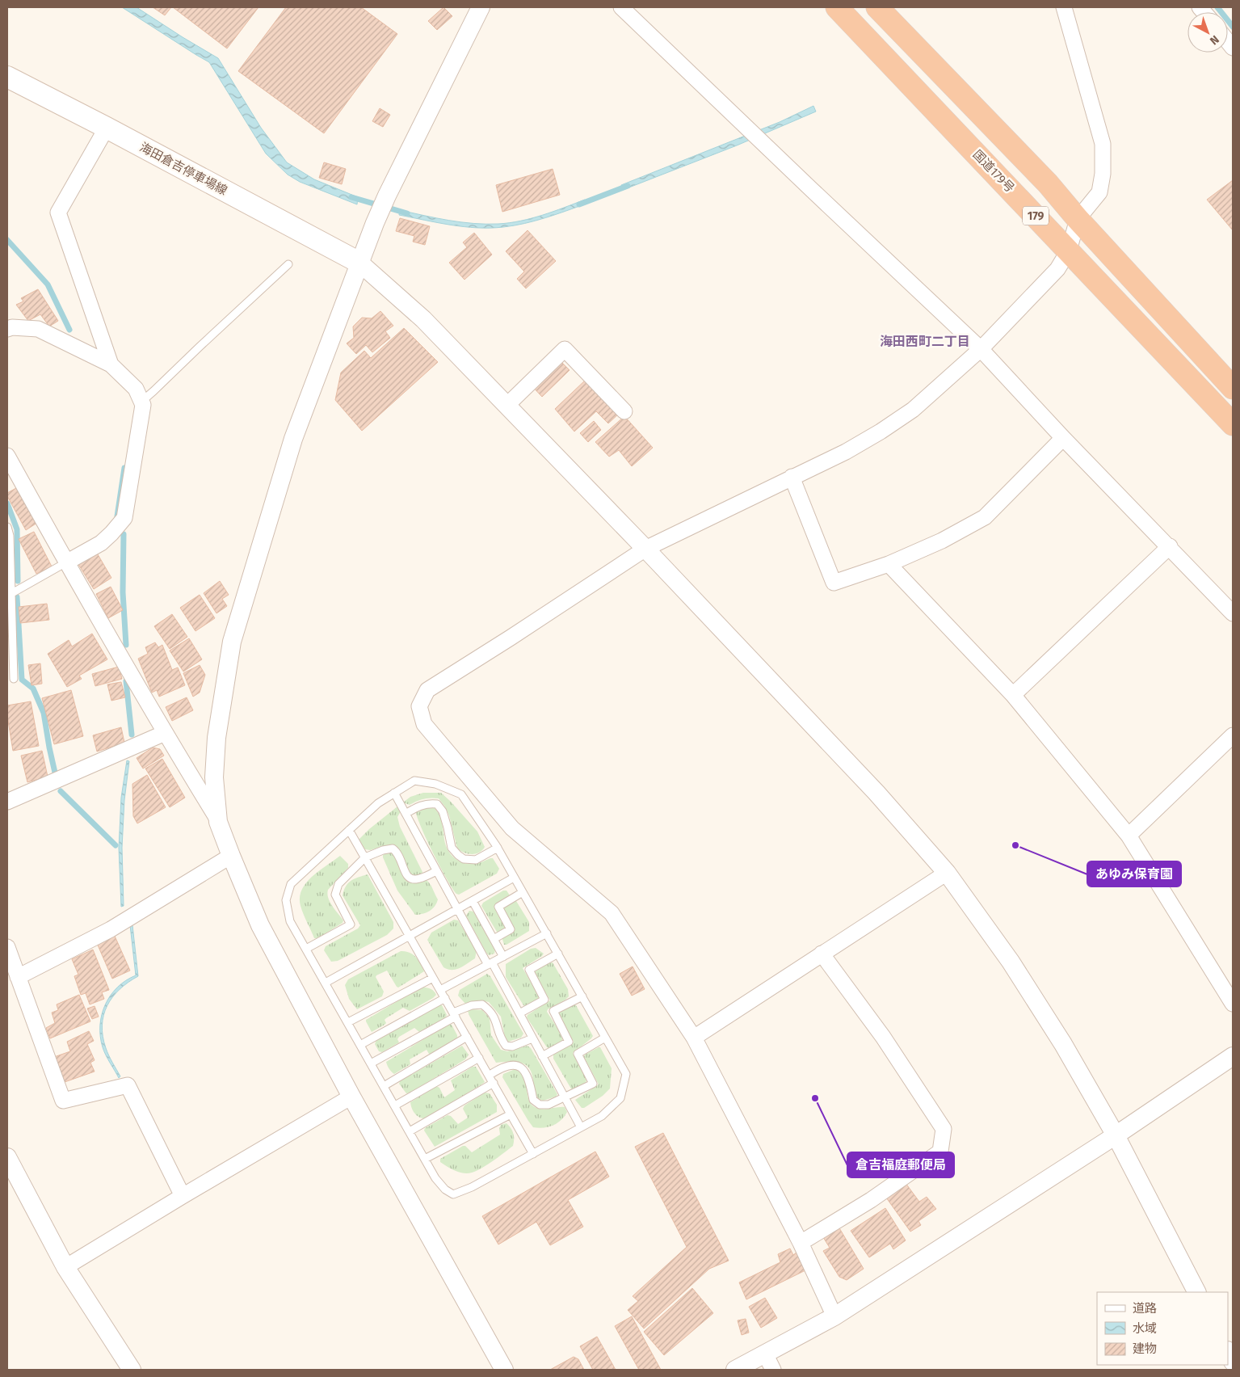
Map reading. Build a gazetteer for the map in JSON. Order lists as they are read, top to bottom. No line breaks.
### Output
{"streets":{"highway":["国道179号","179"],"main road":["海田倉吉停車場線"]},"districts":["海田西町二丁目"],"places":["あゆみ保育園","倉吉福庭郵便局"],"legend":["道路","水域","建物"],"north":"bottom right"}
